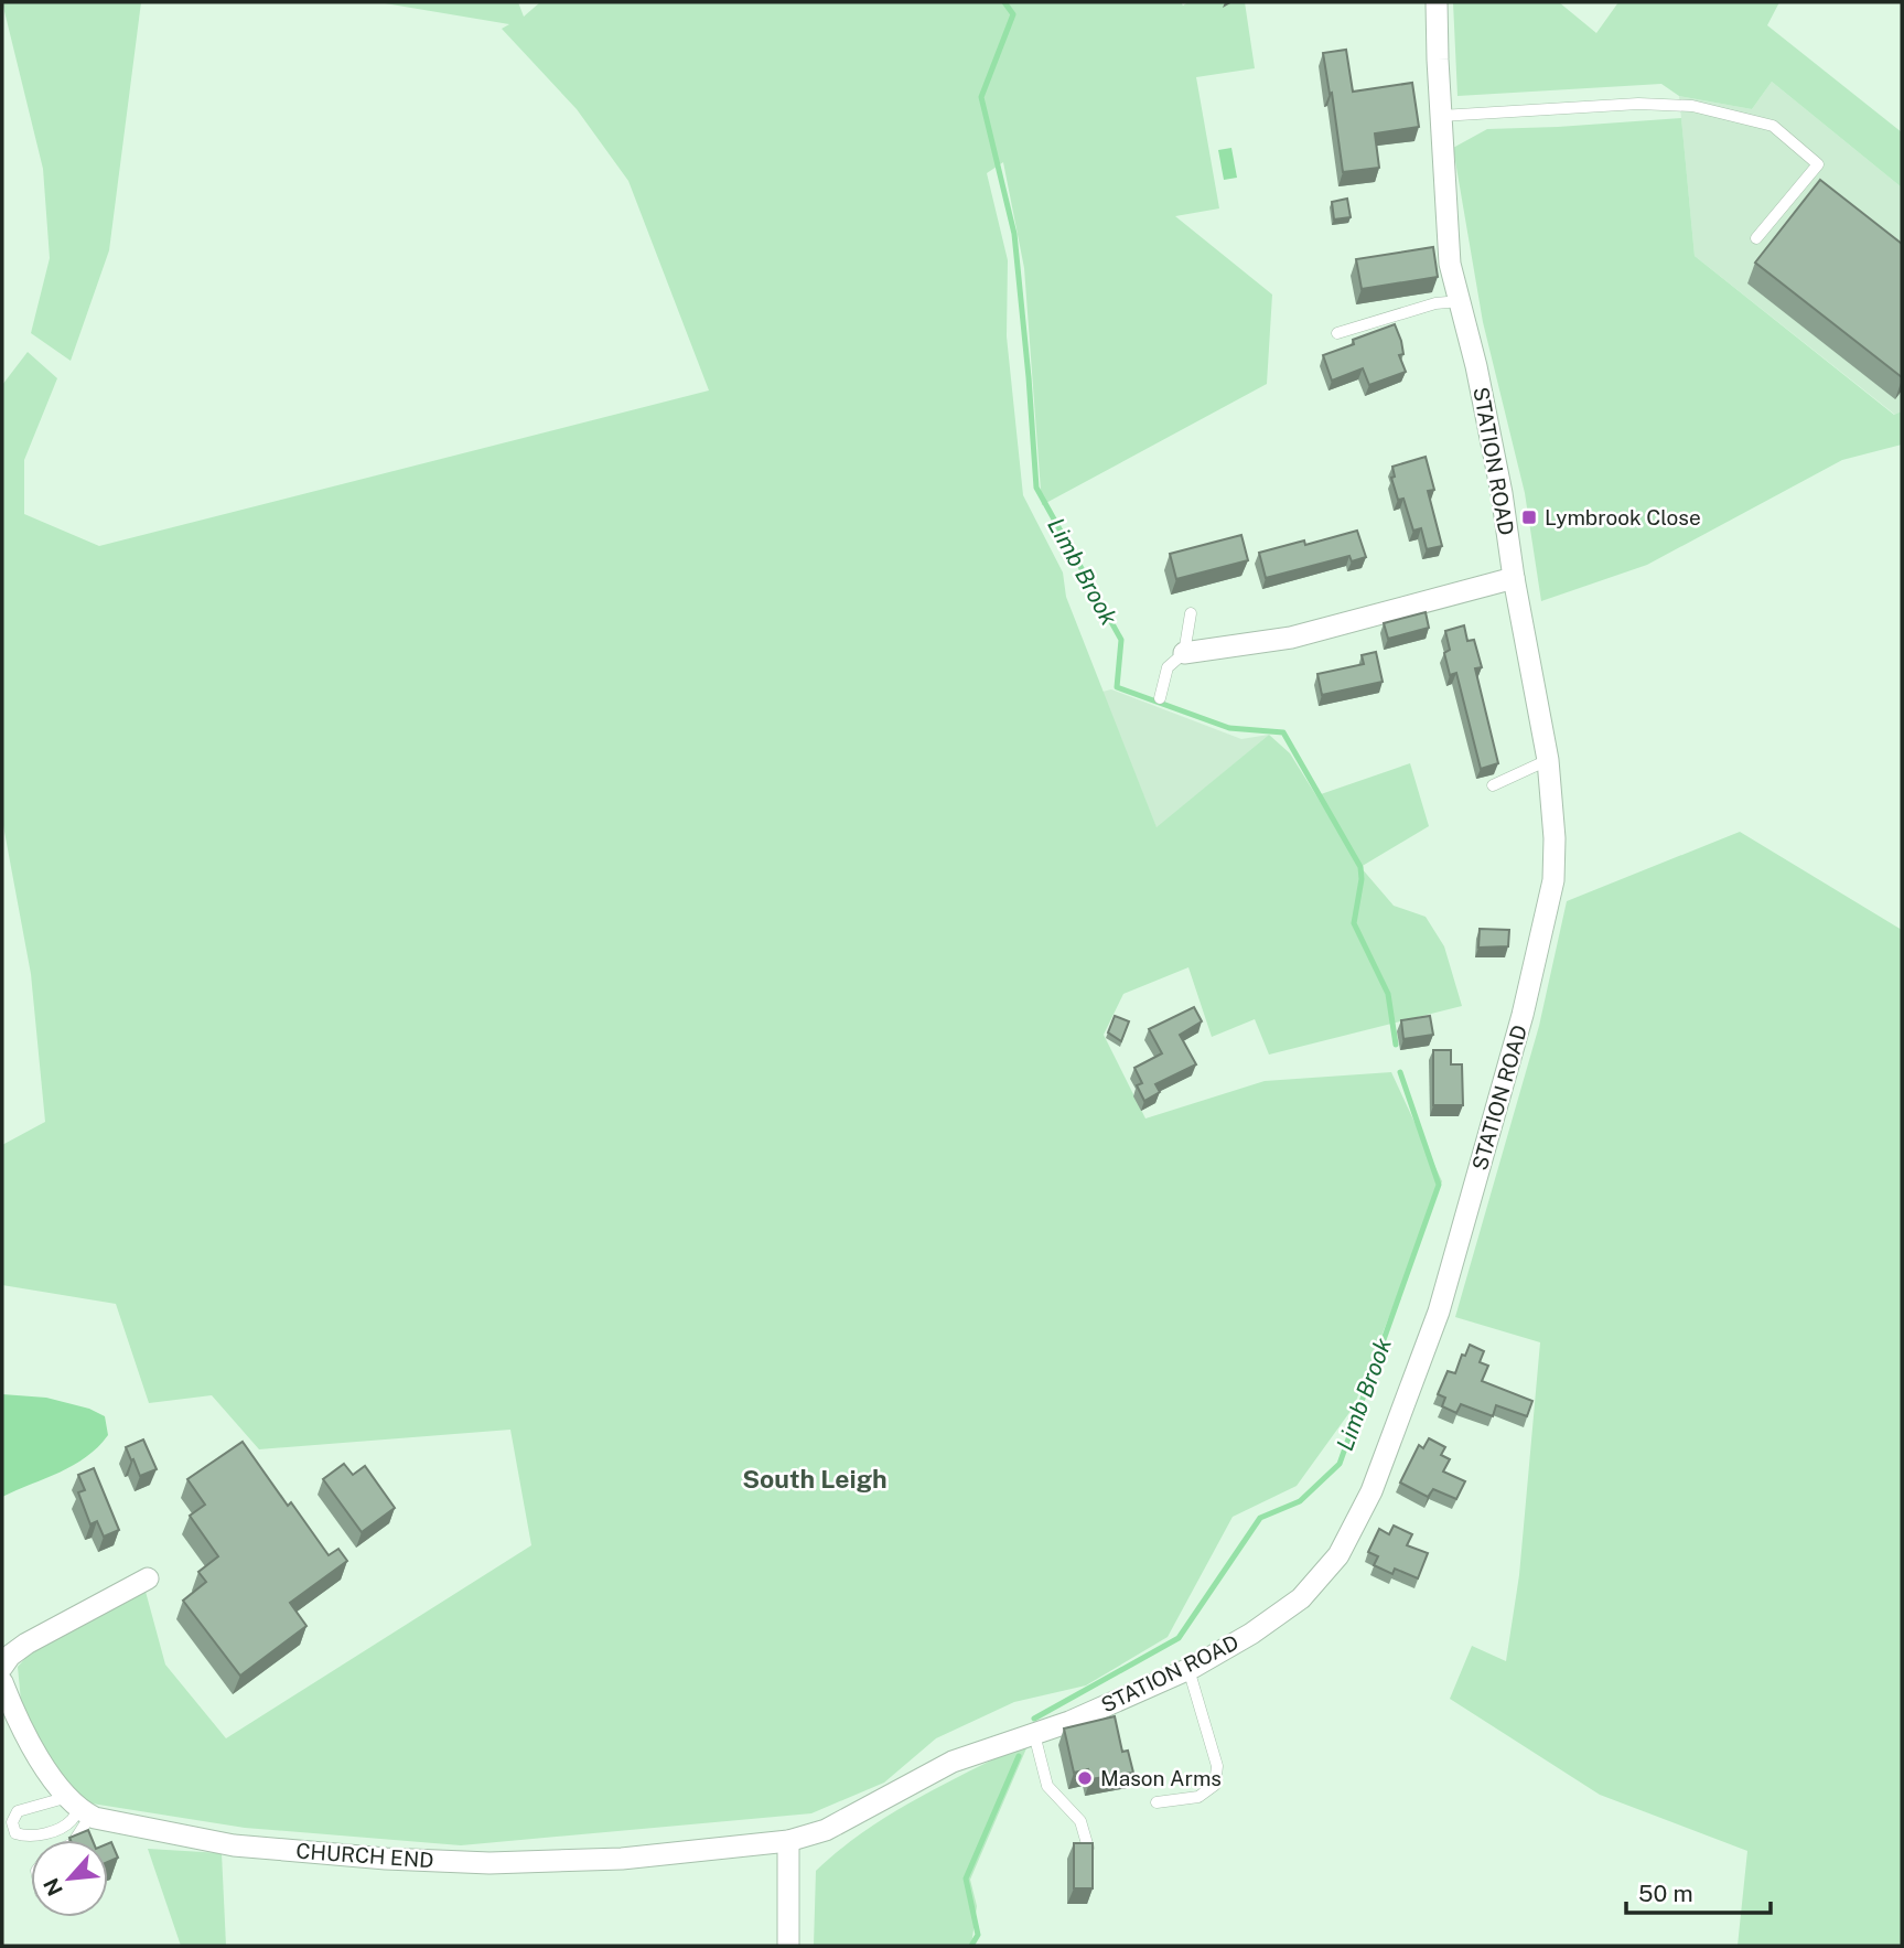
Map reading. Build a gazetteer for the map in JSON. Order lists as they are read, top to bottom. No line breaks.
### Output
{"streets":{"street":["STATION ROAD","CHURCH END"]},"crossings":[["STATION ROAD","CHURCH END"]],"districts":["South Leigh"],"water":["Limb Brook"],"places":{"transit":["Lymbrook Close"],"other":["Mason Arms"]},"scale_bar":"50 m","north":"bottom left"}
